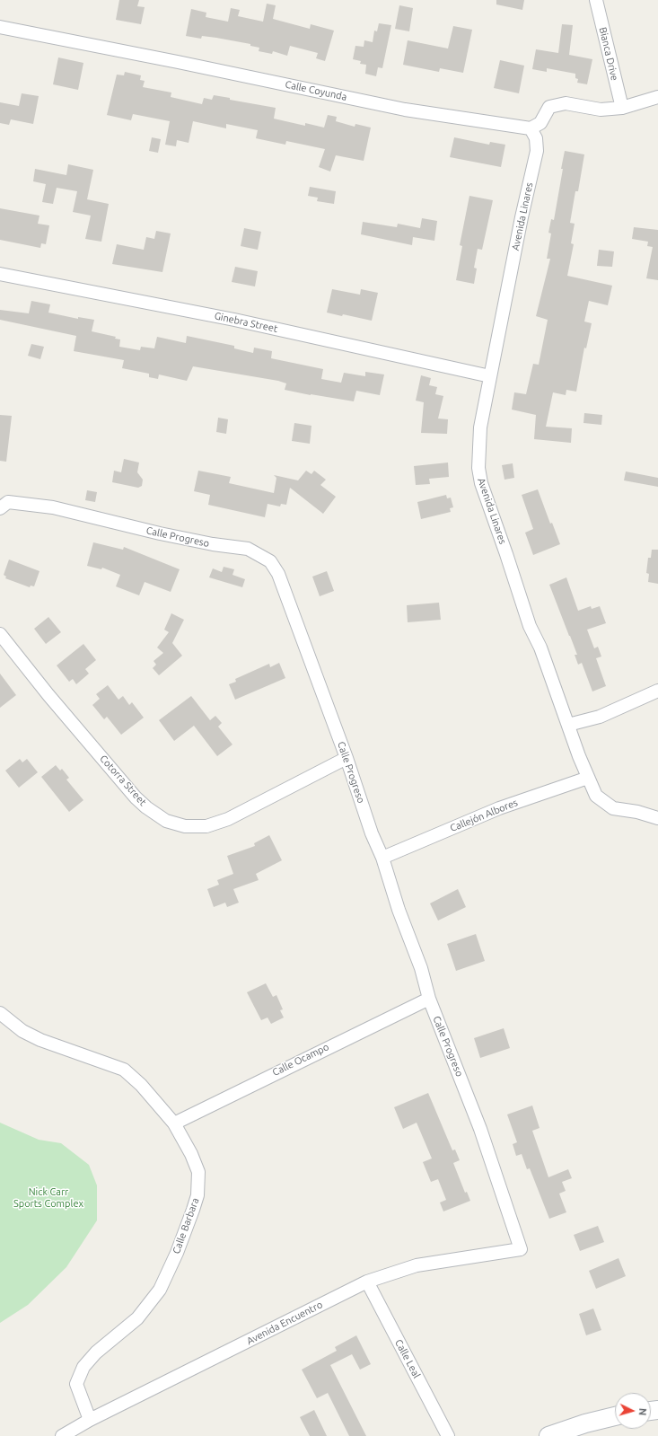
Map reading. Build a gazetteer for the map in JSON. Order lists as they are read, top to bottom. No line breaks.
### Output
{"streets":{"street":["Bianca Drive","Calle Coyunda","Avenida Linares","Ginebra Street","Calle Progreso","Cotorra Street","Callejón Albores","Calle Ocampo","Calle Barbara","Avenida Encuentro","Calle Leal"]},"crossings":[["Calle Coyunda","Avenida Linares"],["Avenida Linares","Ginebra Street"],["Avenida Linares","Callejón Albores"],["Calle Progreso","Cotorra Street"],["Calle Progreso","Callejón Albores"],["Calle Progreso","Calle Ocampo"],["Calle Progreso","Avenida Encuentro"],["Calle Ocampo","Calle Barbara"],["Calle Barbara","Avenida Encuentro"],["Avenida Encuentro","Calle Leal"]],"parks":["Nick Carr Sports Complex"],"north":"right"}
